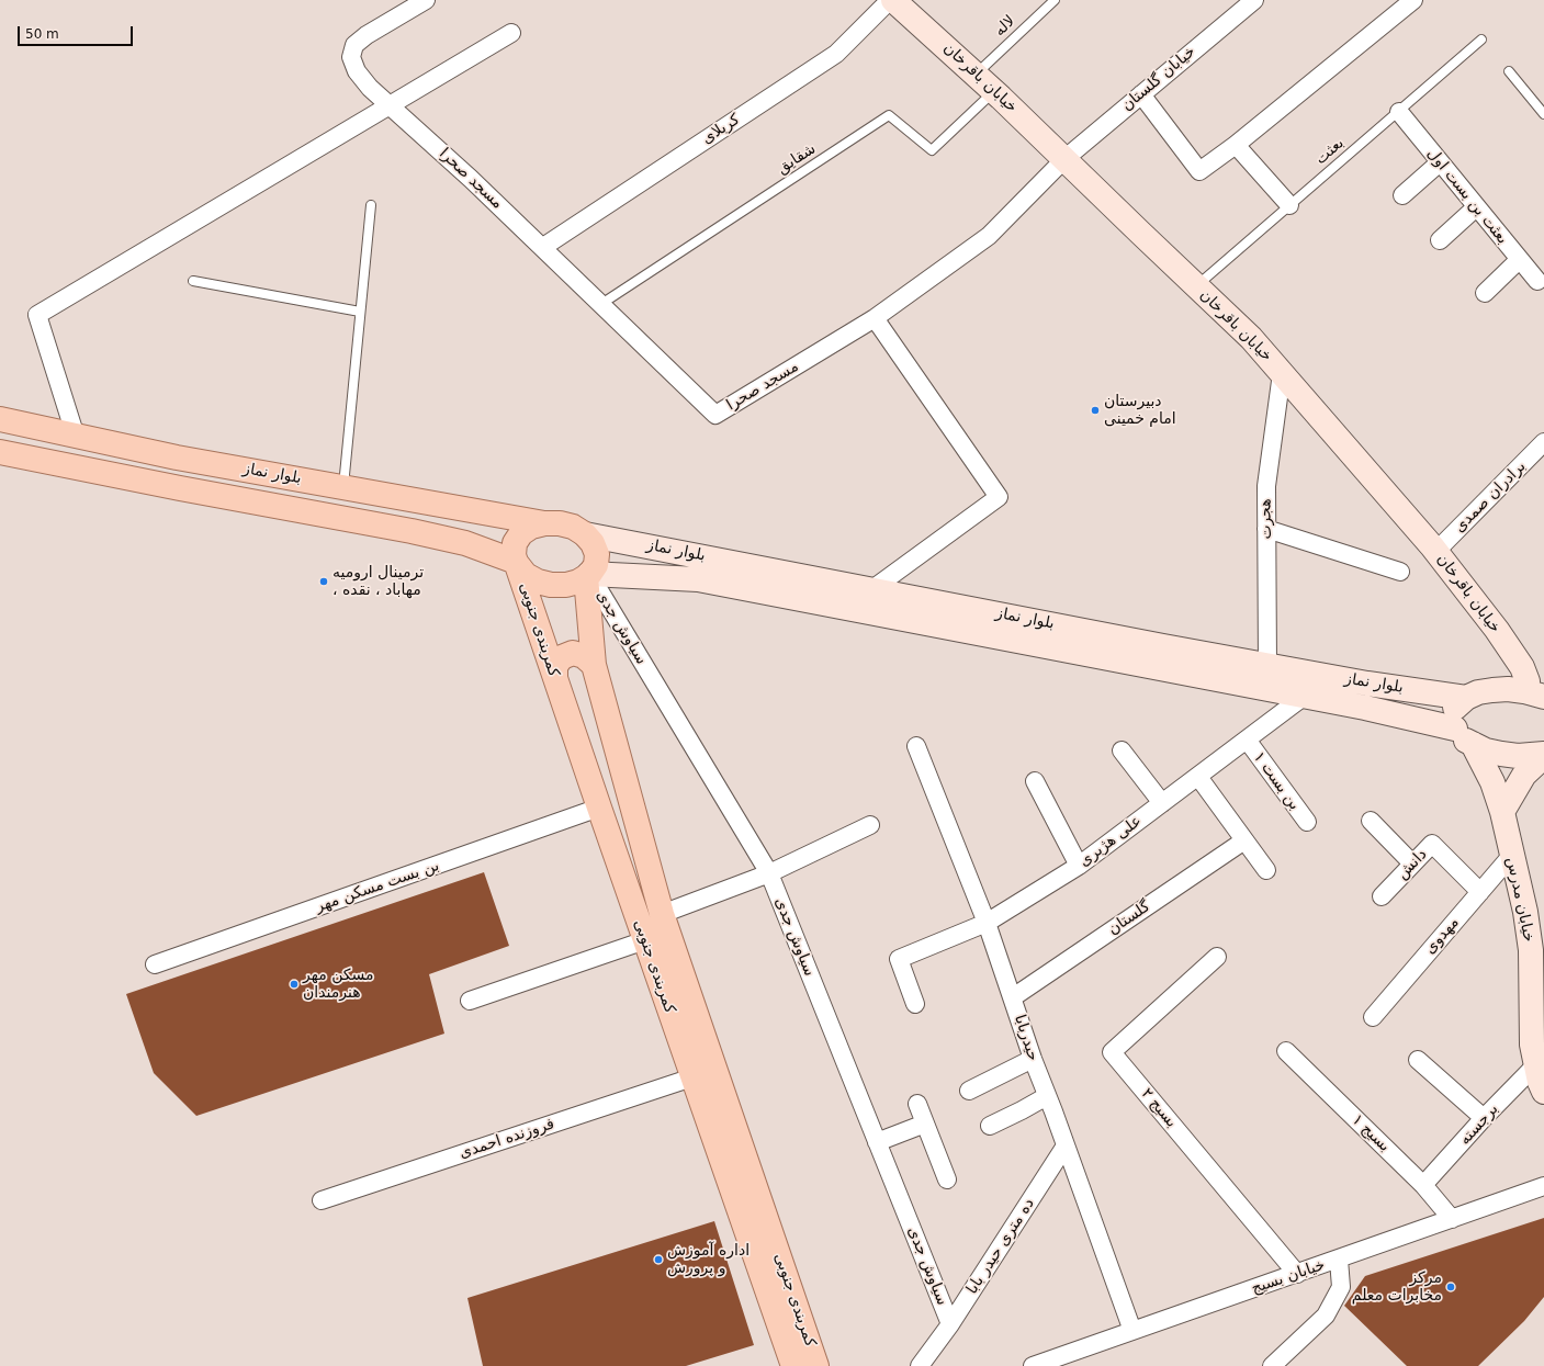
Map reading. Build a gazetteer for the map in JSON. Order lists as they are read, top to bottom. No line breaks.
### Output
{"streets":{"main road":["خیابان باقرخان","بلوار نماز","کمربندی جنوبی","خیابان مدرس"],"street":["خیابان گلستان","کربلای","مسجد صحرا","بعثت بن بست اول","برادران صمدی","هجرت","سیاوش جدی","بن بست ۱","علی هژبری","دانش","بن بست مسکن مهر","گلستان","مهدوی","حیدربابا","بسیج ۲","برجسته","بسیج ۱","فروزنده احمدی","ده متری حیدر بابا","خیابان بسیج"],"lane":["لاله","بعثت","شقایق"]},"crossings":[["لاله","خیابان باقرخان"],["خیابان باقرخان","خیابان گلستان"],["خیابان باقرخان","بعثت"],["خیابان باقرخان","شقایق"],["خیابان باقرخان","برادران صمدی"],["خیابان باقرخان","هجرت"],["خیابان گلستان","مسجد صحرا"],["کربلای","مسجد صحرا"],["بعثت","بعثت بن بست اول"],["شقایق","مسجد صحرا"],["بلوار نماز","هجرت"],["بلوار نماز","سیاوش جدی"],["بلوار نماز","کمربندی جنوبی"],["بلوار نماز","علی هژبری"],["سیاوش جدی","کمربندی جنوبی"],["سیاوش جدی","ده متری حیدر بابا"],["کمربندی جنوبی","بن بست مسکن مهر"],["کمربندی جنوبی","فروزنده احمدی"],["بن بست ۱","علی هژبری"],["علی هژبری","حیدربابا"],["دانش","مهدوی"],["خیابان مدرس","مهدوی"],["خیابان مدرس","برجسته"],["گلستان","حیدربابا"],["حیدربابا","ده متری حیدر بابا"],["حیدربابا","خیابان بسیج"],["بسیج ۲","خیابان بسیج"],["برجسته","بسیج ۱"],["بسیج ۱","خیابان بسیج"]],"places":["دبیرستان امام خمینی","ترمینال ارومیه ، مهاباد ، نقده","مسکن مهر هنرمندان","اداره آموزش و پرورش","مرکز مخابرات معلم"],"scale_bar":"50 m"}
